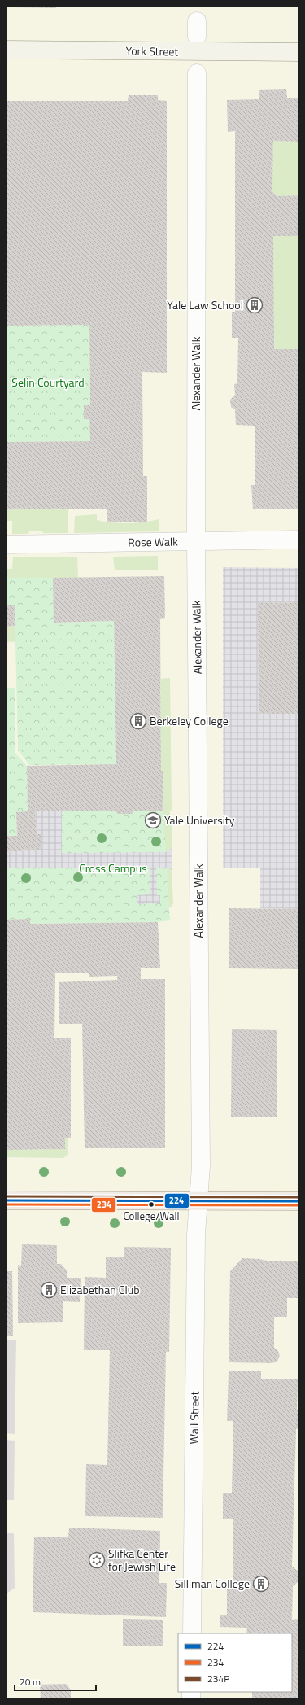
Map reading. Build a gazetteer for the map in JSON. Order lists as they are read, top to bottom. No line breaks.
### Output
{"streets":{"main road":["York Street"],"street":["Alexander Walk","Rose Walk","Wall Street"]},"crossings":[["Alexander Walk","Rose Walk"],["Alexander Walk","Wall Street"]],"parks":["Selin Courtyard","Cross Campus"],"places":{"building":["Yale Law School","Berkeley College","Elizabethan Club","Silliman College"],"school or university":["Yale University"],"other":["College/Wall"],"synagogue":["Slifka Center for Jewish Life"]},"lines":["transit line 234P","transit line 224","transit line 234"],"legend":["224","234","234P"],"scale_bar":"20 m"}
